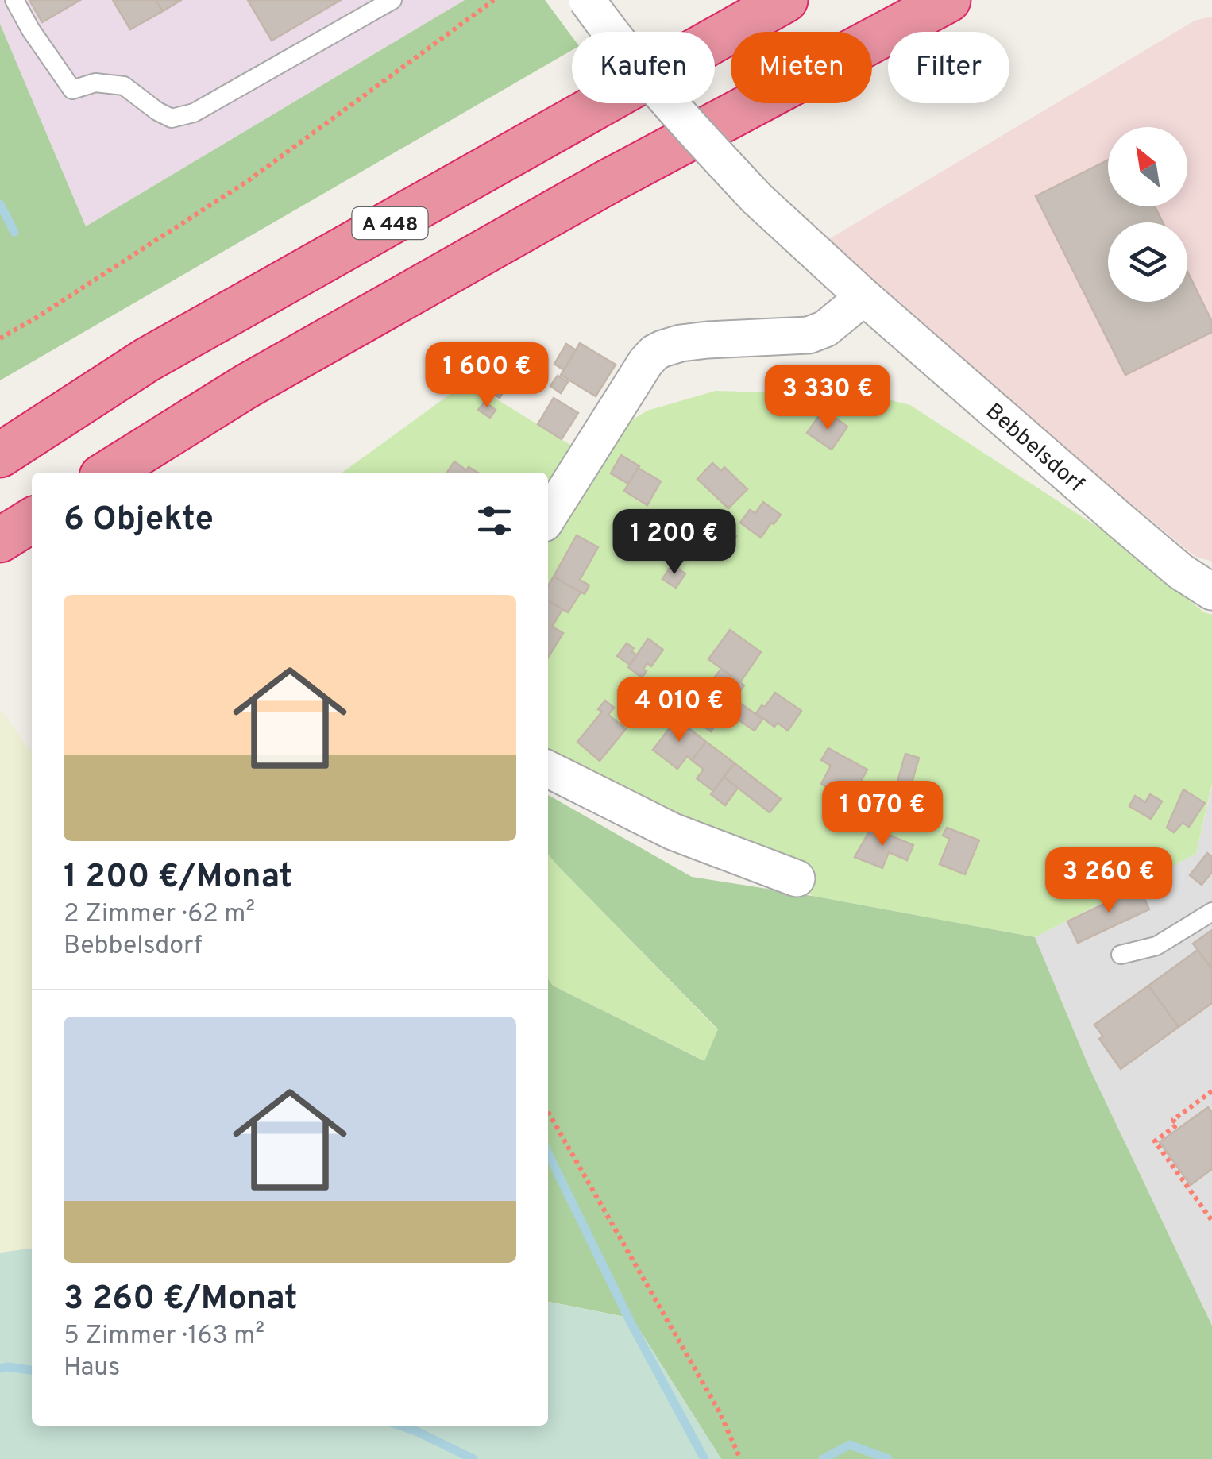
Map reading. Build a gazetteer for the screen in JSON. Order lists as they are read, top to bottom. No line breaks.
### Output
{"streets":{"highway":["A 448"],"street":["Bebbelsdorf"]},"north":"top left","page":{"chip":["Kaufen","Mieten","Filter"],"price":["1 600 €","3 330 €","1 200 €","4 010 €","1 070 €","3 260 €"],"heading":"6 Objekte","list":[{"name":"1 200 €/Monat","note":"2 Zimmer · 62 m² · Bebbelsdorf"},{"name":"3 260 €/Monat","note":"5 Zimmer · 163 m² · Haus"}]}}
